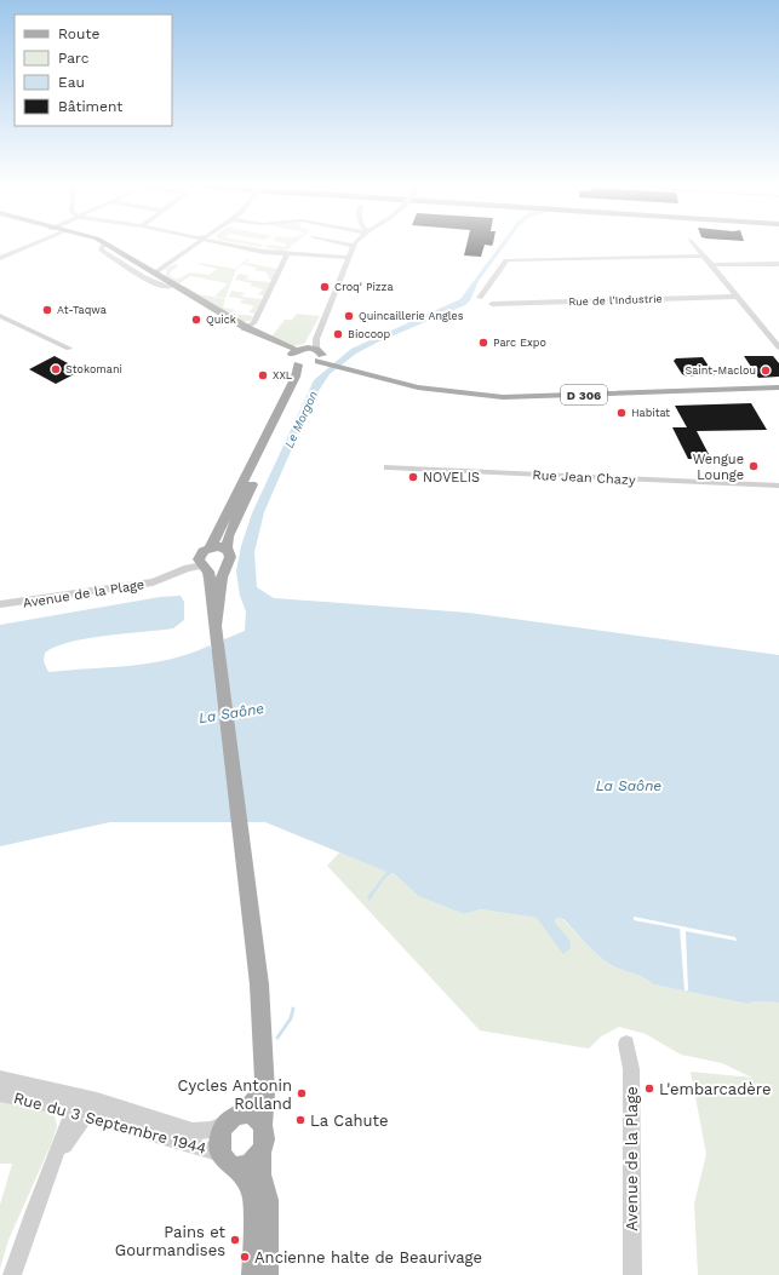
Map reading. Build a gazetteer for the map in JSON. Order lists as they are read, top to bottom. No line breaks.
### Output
{"streets":{"main road":["D 306"],"street":["Rue de l'Industrie","Rue Jean Chazy","Avenue de la Plage","Rue du 3 Septembre 1944"]},"water":["Le Morgon","La Saône"],"places":["Croq' Pizza","At-Taqwa","Quincaillerie Angles","Quick","Biocoop","Parc Expo","Stokomani","Saint-Maclou","XXL","Habitat","Wengue Lounge","NOVELIS","L'embarcadère","Cycles Antonin Rolland","La Cahute","Pains et Gourmandises","Ancienne halte de Beaurivage"],"legend":["Route","Parc","Eau","Bâtiment"]}
